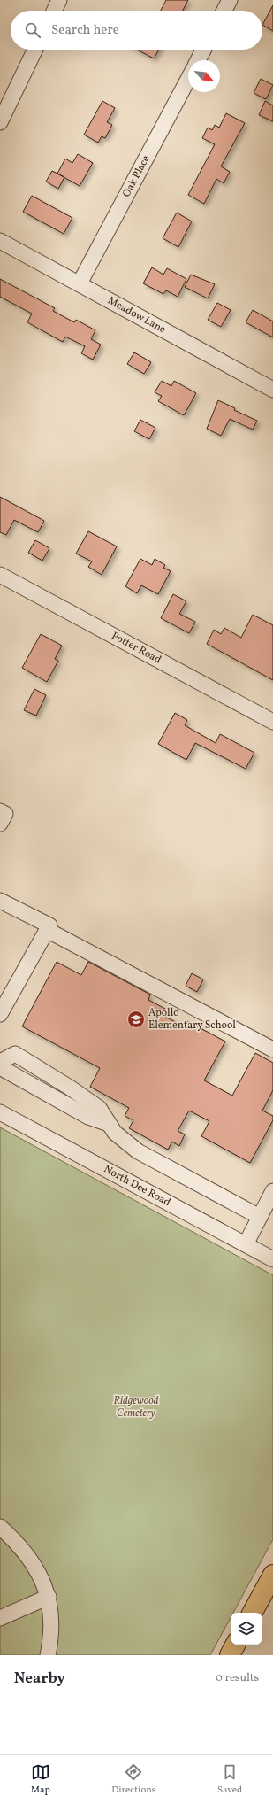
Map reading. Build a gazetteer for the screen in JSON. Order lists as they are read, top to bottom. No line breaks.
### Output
{"streets":{"street":["Oak Place","Meadow Lane","Potter Road","North Dee Road"]},"crossings":[["Oak Place","Meadow Lane"]],"parks":["Ridgewood Cemetery"],"places":{"school or university":["Apollo Elementary School"]},"north":"bottom right","page":{"search":"Search here","heading":["Nearby","0 results"],"nav":["Map","Directions","Saved"]}}
